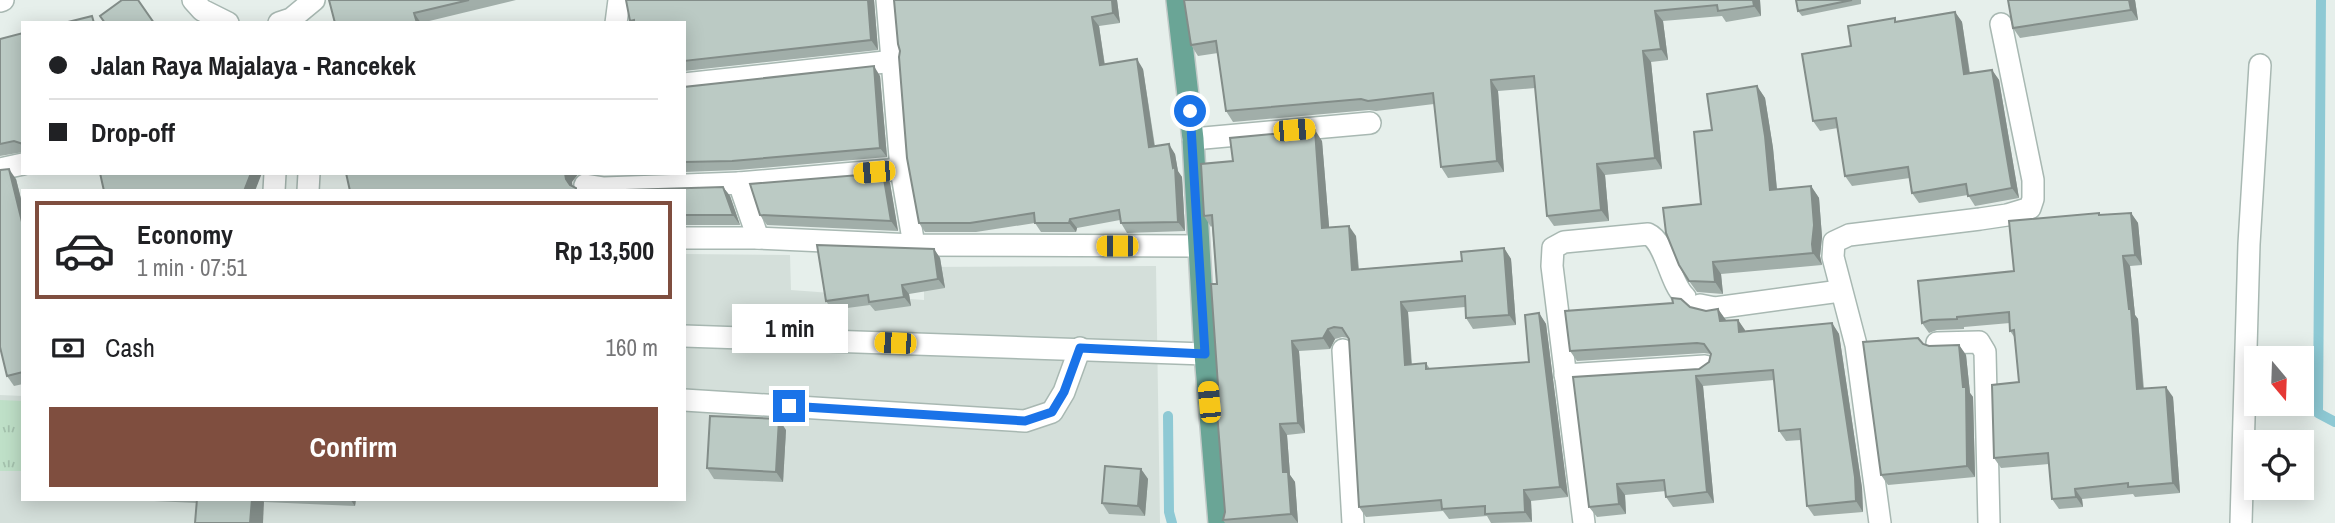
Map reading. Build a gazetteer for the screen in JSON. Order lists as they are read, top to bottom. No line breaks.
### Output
{"north":"bottom","page":{"banner":["Jalan Raya Majalaya - Rancekek","Drop-off"],"list":[{"name":"Economy","note":"1 min · 07:51","value":"Rp 13,500"}],"bubble":"1 min","pay":["Cash","160 m"],"buttons":"Confirm"}}
